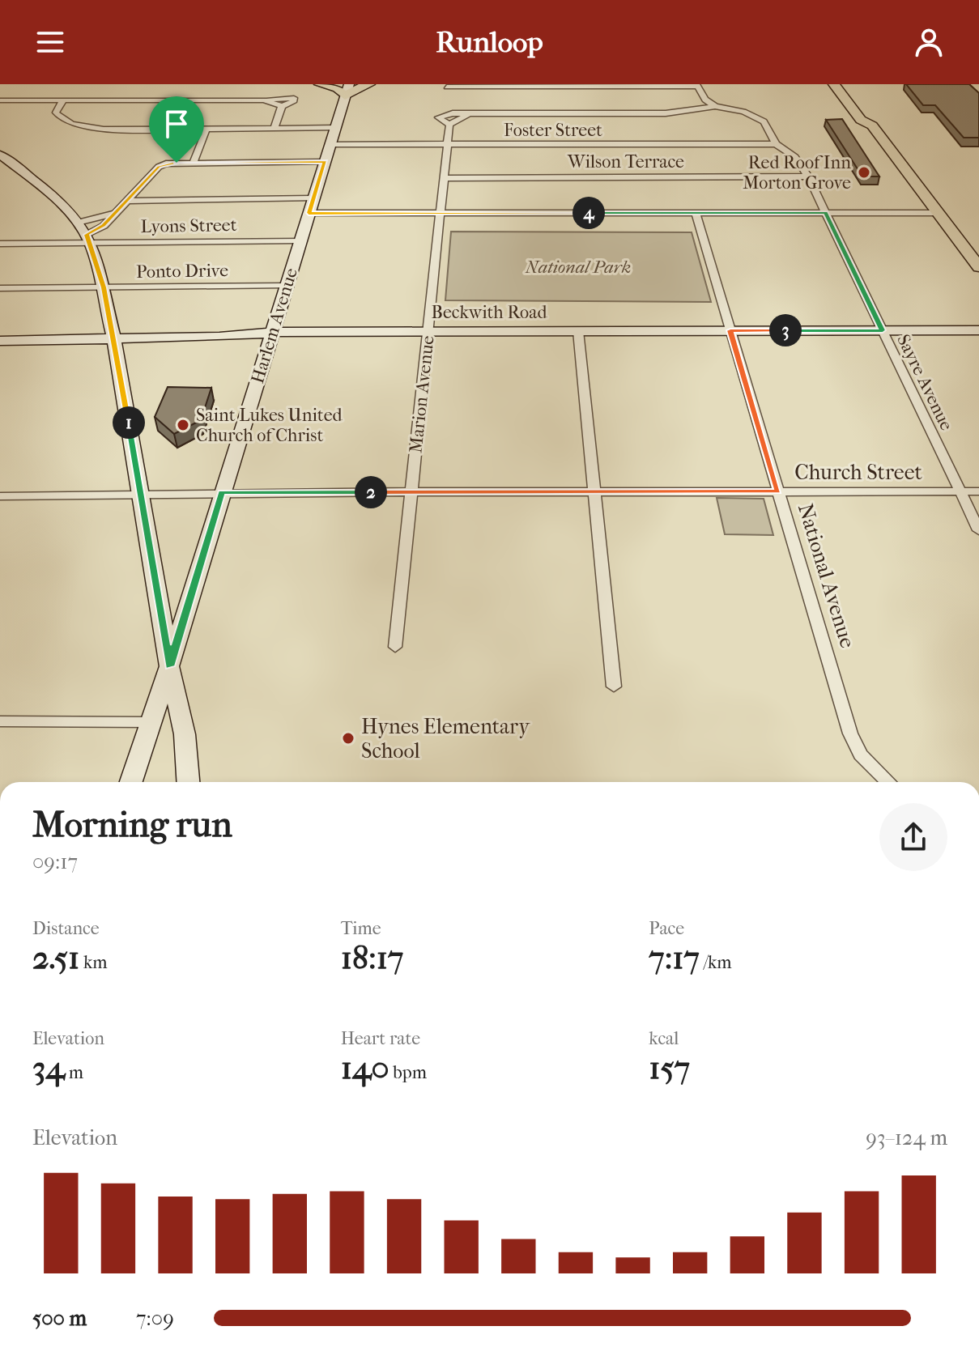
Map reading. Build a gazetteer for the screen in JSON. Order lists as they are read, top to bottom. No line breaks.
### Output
{"streets":{"main road":["Beckwith Road","Harlem Avenue"],"street":["Foster Street","Wilson Terrace","Lyons Street","Ponto Drive","Sayre Avenue","Marion Avenue","Church Street","National Avenue"]},"crossings":[["Foster Street","Harlem Avenue"],["Foster Street","Sayre Avenue"],["Foster Street","Marion Avenue"],["Wilson Terrace","Sayre Avenue"],["Wilson Terrace","Marion Avenue"],["Lyons Street","Harlem Avenue"],["Ponto Drive","Harlem Avenue"],["Beckwith Road","Harlem Avenue"],["Beckwith Road","Sayre Avenue"],["Beckwith Road","Marion Avenue"],["Beckwith Road","National Avenue"],["Harlem Avenue","Church Street"],["Sayre Avenue","Church Street"],["Marion Avenue","Church Street"],["Church Street","National Avenue"]],"parks":["National Park"],"places":["Red Roof Inn Morton Grove","Saint Lukes United Church of Christ","Hynes Elementary School"],"page":{"header":"Runloop","pins":["4","3","1","2"],"heading":["Morning run","09:17"],"stats":[["Distance","2.51 km"],["Time","18:17"],["Pace","7:17 /km"],["Elevation","34 m"],["Heart rate","140 bpm"],["kcal","157"]],"chart":["Elevation","93–124 m"],"list":[{"name":"500 m","note":"7:09"}]}}
